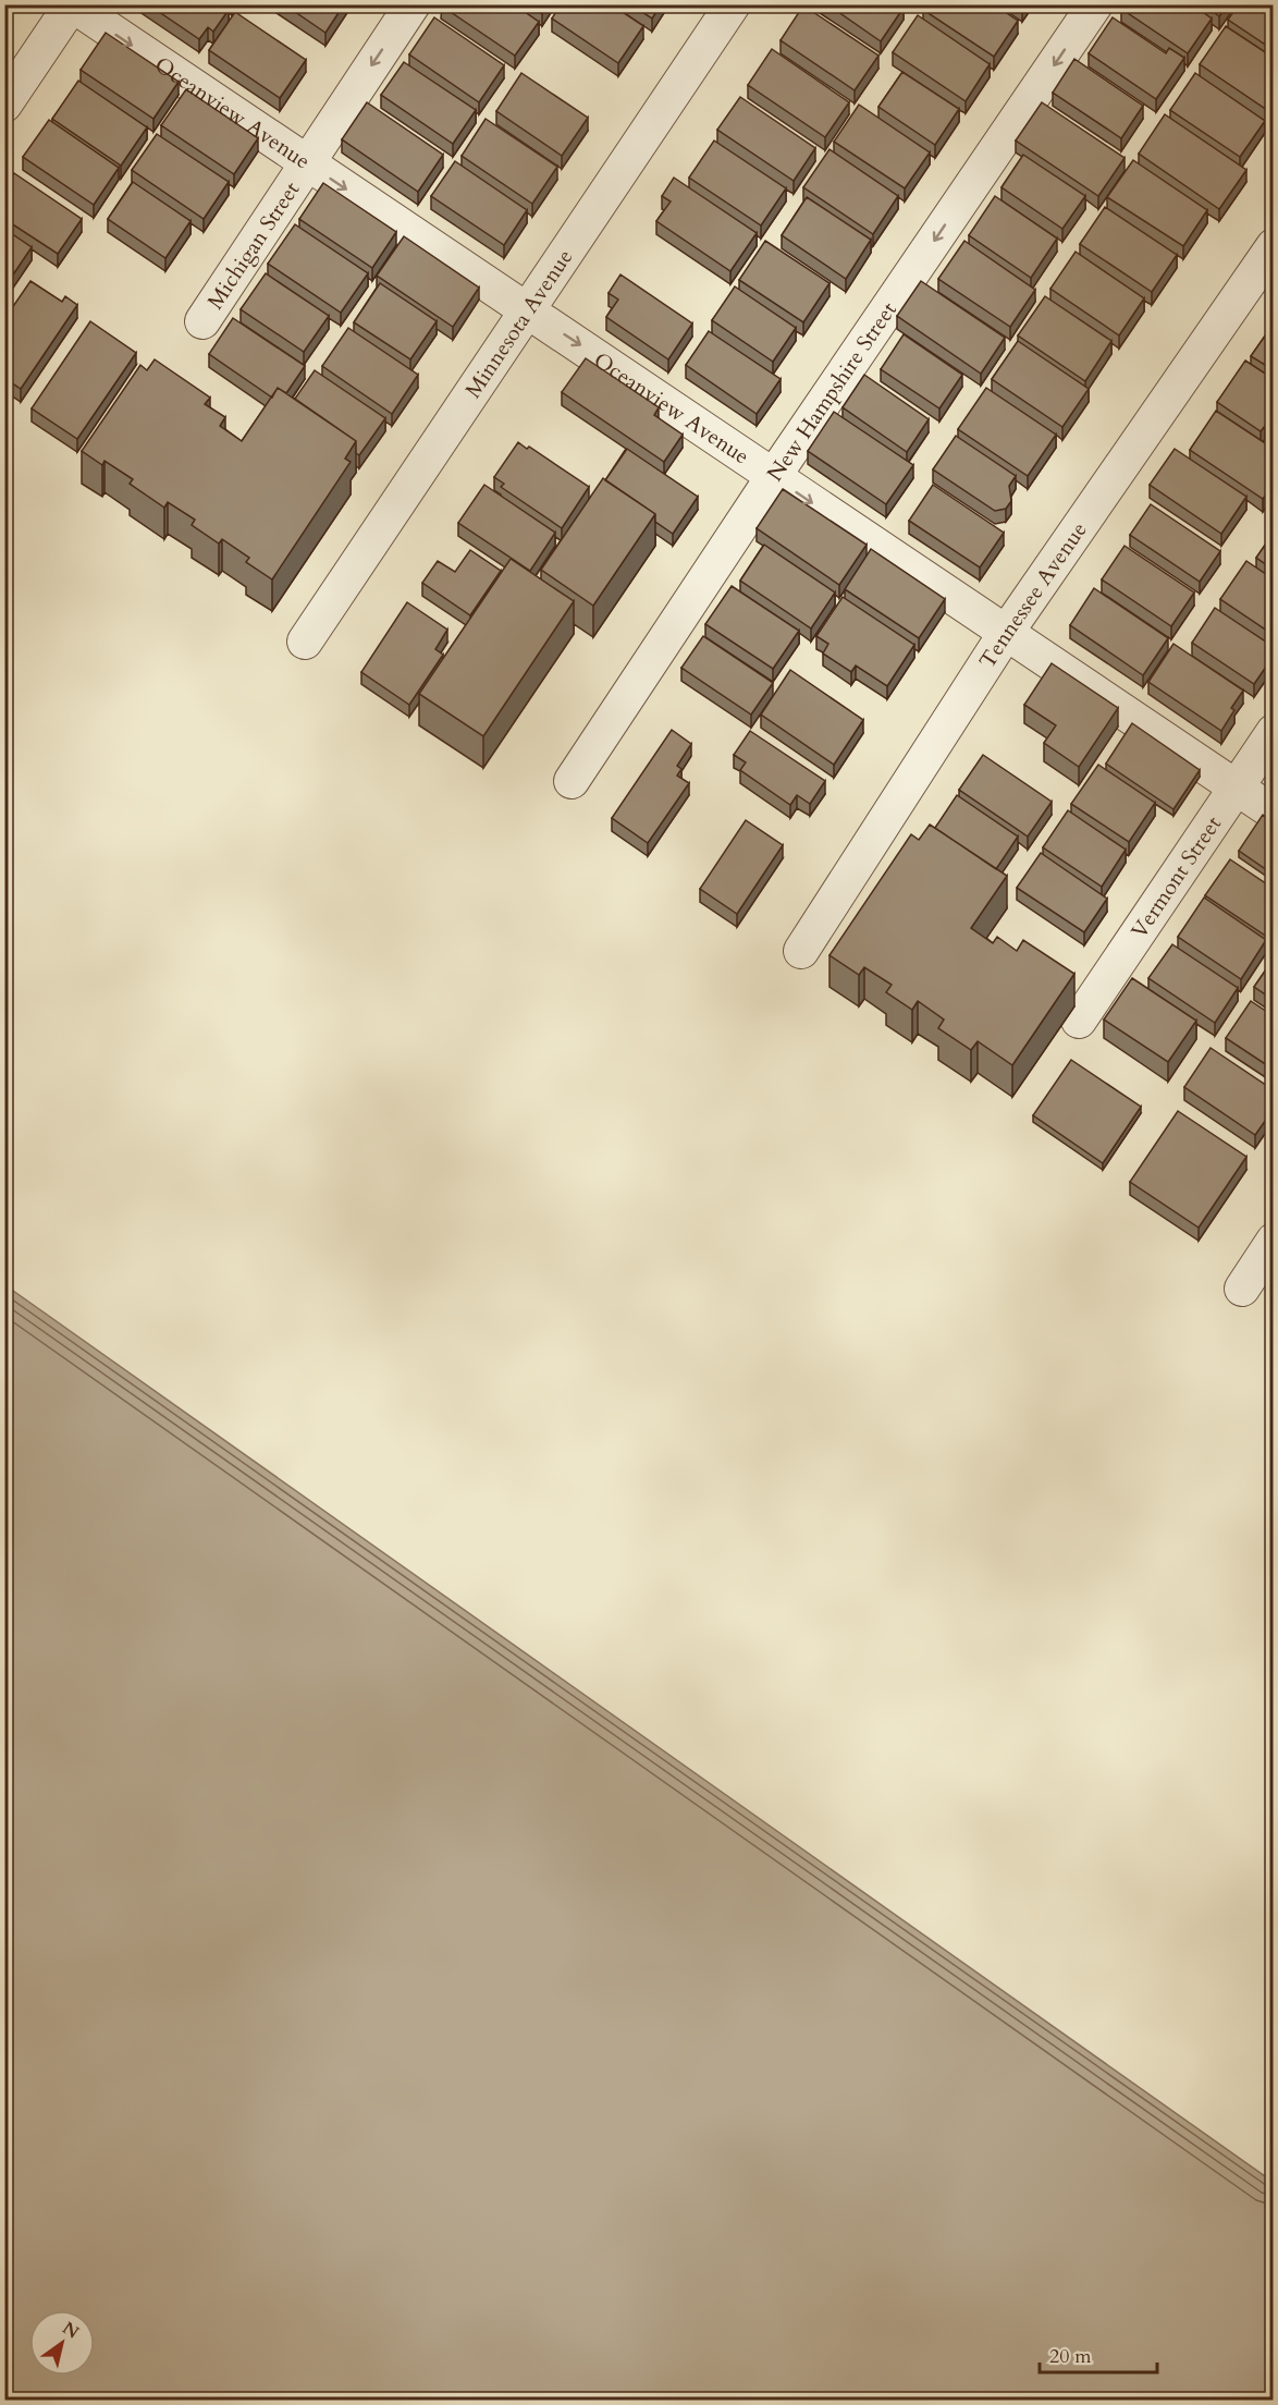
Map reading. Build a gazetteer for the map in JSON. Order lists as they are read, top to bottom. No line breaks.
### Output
{"streets":{"street":["Oceanview Avenue","Michigan Street","Minnesota Avenue","New Hampshire Street","Tennessee Avenue","Vermont Street"]},"crossings":[["Oceanview Avenue","Michigan Street"],["Oceanview Avenue","Minnesota Avenue"],["Oceanview Avenue","New Hampshire Street"],["Oceanview Avenue","Tennessee Avenue"],["Oceanview Avenue","Vermont Street"]],"one_way":["Oceanview Avenue","Michigan Street","New Hampshire Street"],"scale_bar":"20 m","north":"top right"}
